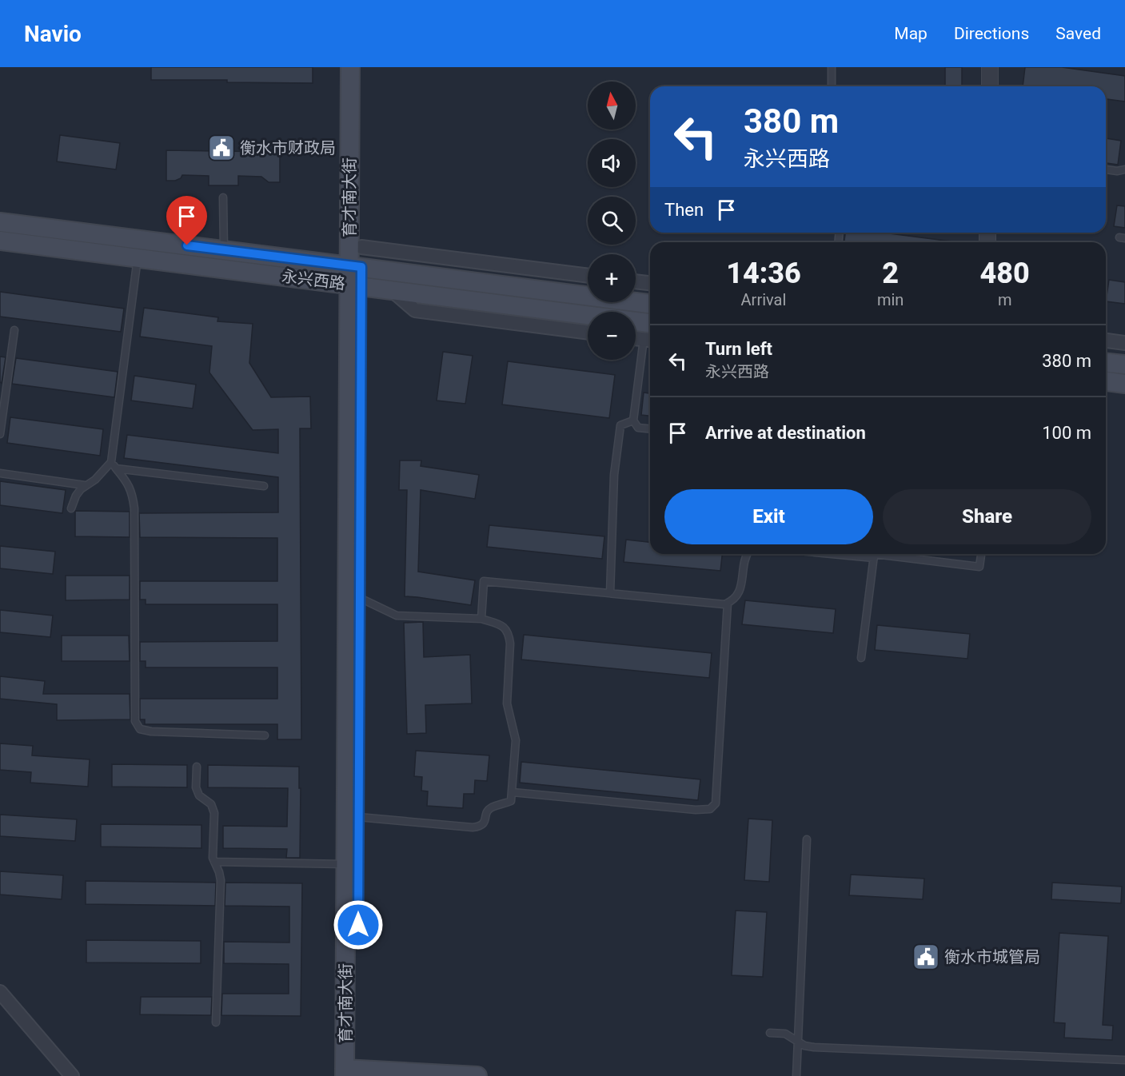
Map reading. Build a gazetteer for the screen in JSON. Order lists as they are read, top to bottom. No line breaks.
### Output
{"streets":{"main road":["育才南大街","永兴西路"]},"crossings":[["育才南大街","永兴西路"]],"places":{"public building":["衡水市财政局","衡水市城管局"]},"north":"top","page":{"header":"Navio","nav":["Map","Directions","Saved"],"map_buttons":["+","−"],"turn":["380 m","永兴西路"],"then":"Then","eta":["14:36","Arrival","2","min","480","m"],"list":[{"name":"Turn left","note":"永兴西路","value":"380 m"},{"name":"Arrive at destination","value":"100 m"}],"buttons":["Exit","Share"]}}
